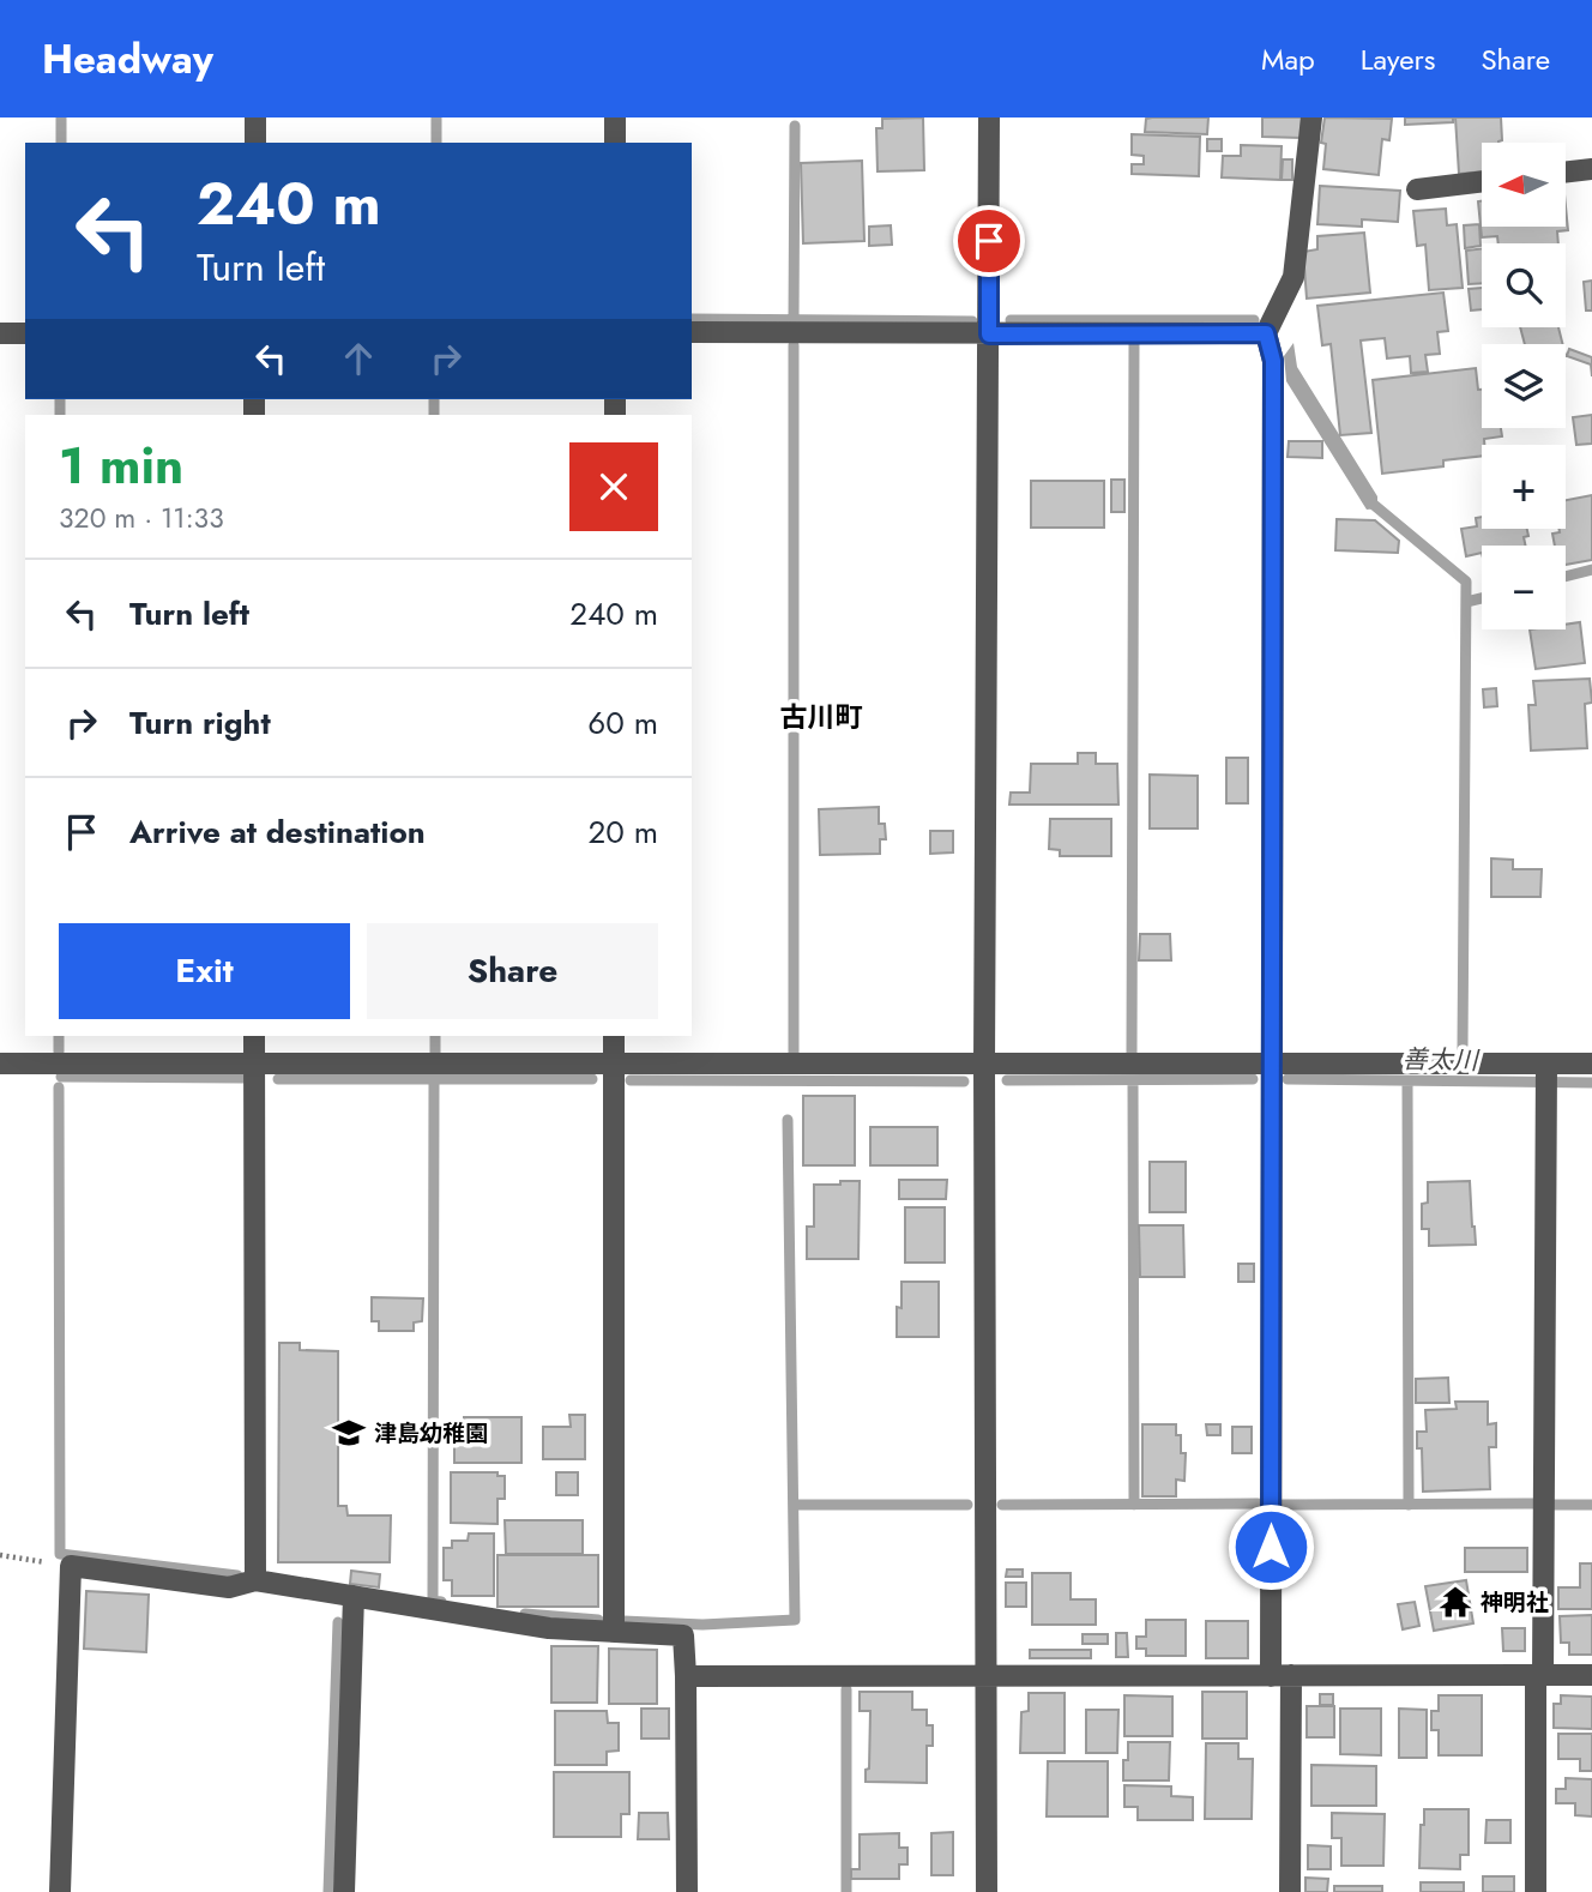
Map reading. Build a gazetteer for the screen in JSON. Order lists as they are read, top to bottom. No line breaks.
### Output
{"districts":["古川町"],"water":["善太川"],"places":{"school or university":["津島幼稚園"],"temple":["神明社"]},"north":"left","page":{"header":"Headway","nav":["Map","Layers","Share"],"map_buttons":["+","−"],"turn":["240 m","Turn left"],"heading":["1 min","320 m · 11:33"],"list":[{"name":"Turn left","value":"240 m"},{"name":"Turn right","value":"60 m"},{"name":"Arrive at destination","value":"20 m"}],"buttons":["Exit","Share"]}}
